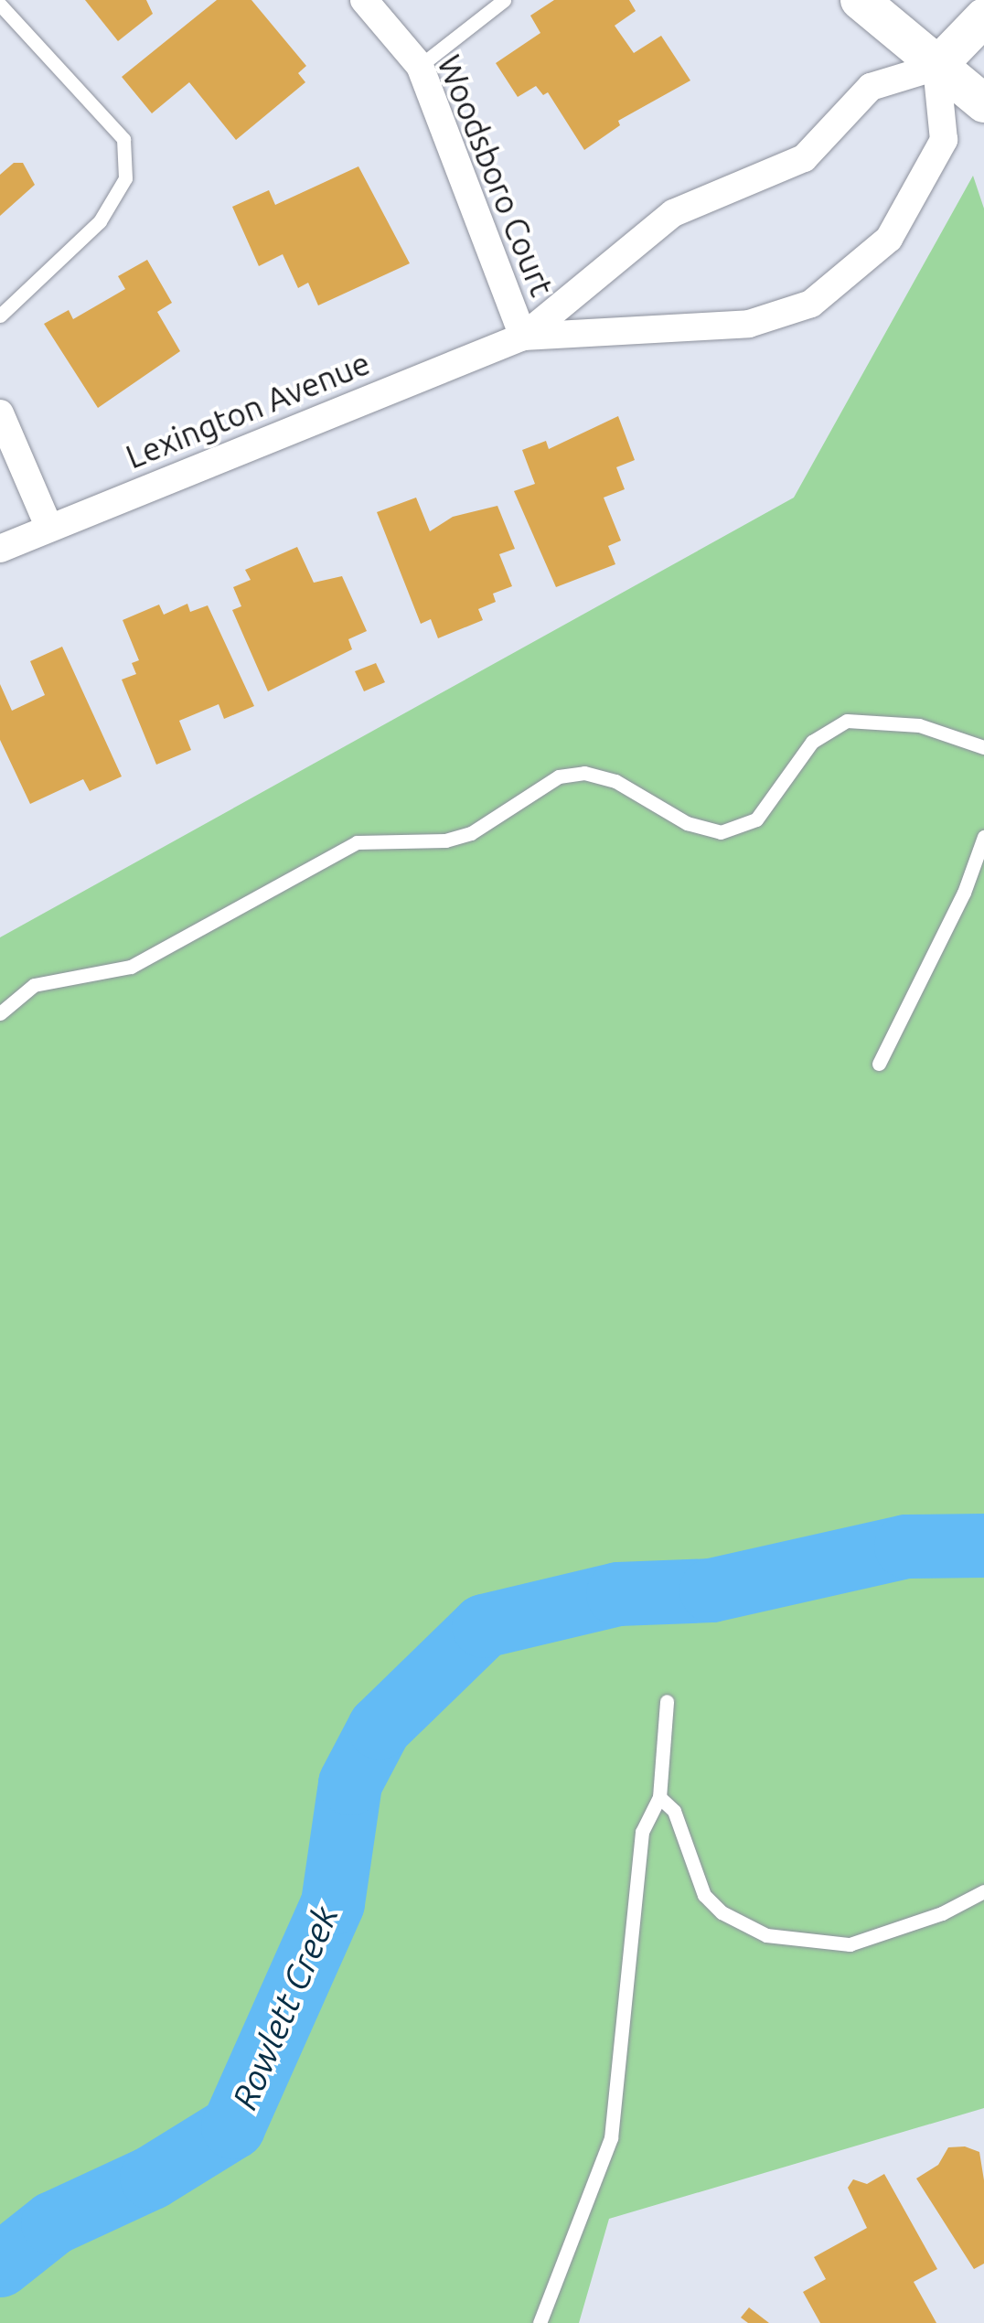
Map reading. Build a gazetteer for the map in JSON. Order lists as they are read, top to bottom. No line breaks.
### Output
{"streets":{"street":["Woodsboro Court","Lexington Avenue"]},"crossings":[["Woodsboro Court","Lexington Avenue"]],"water":["Rowlett Creek"]}
